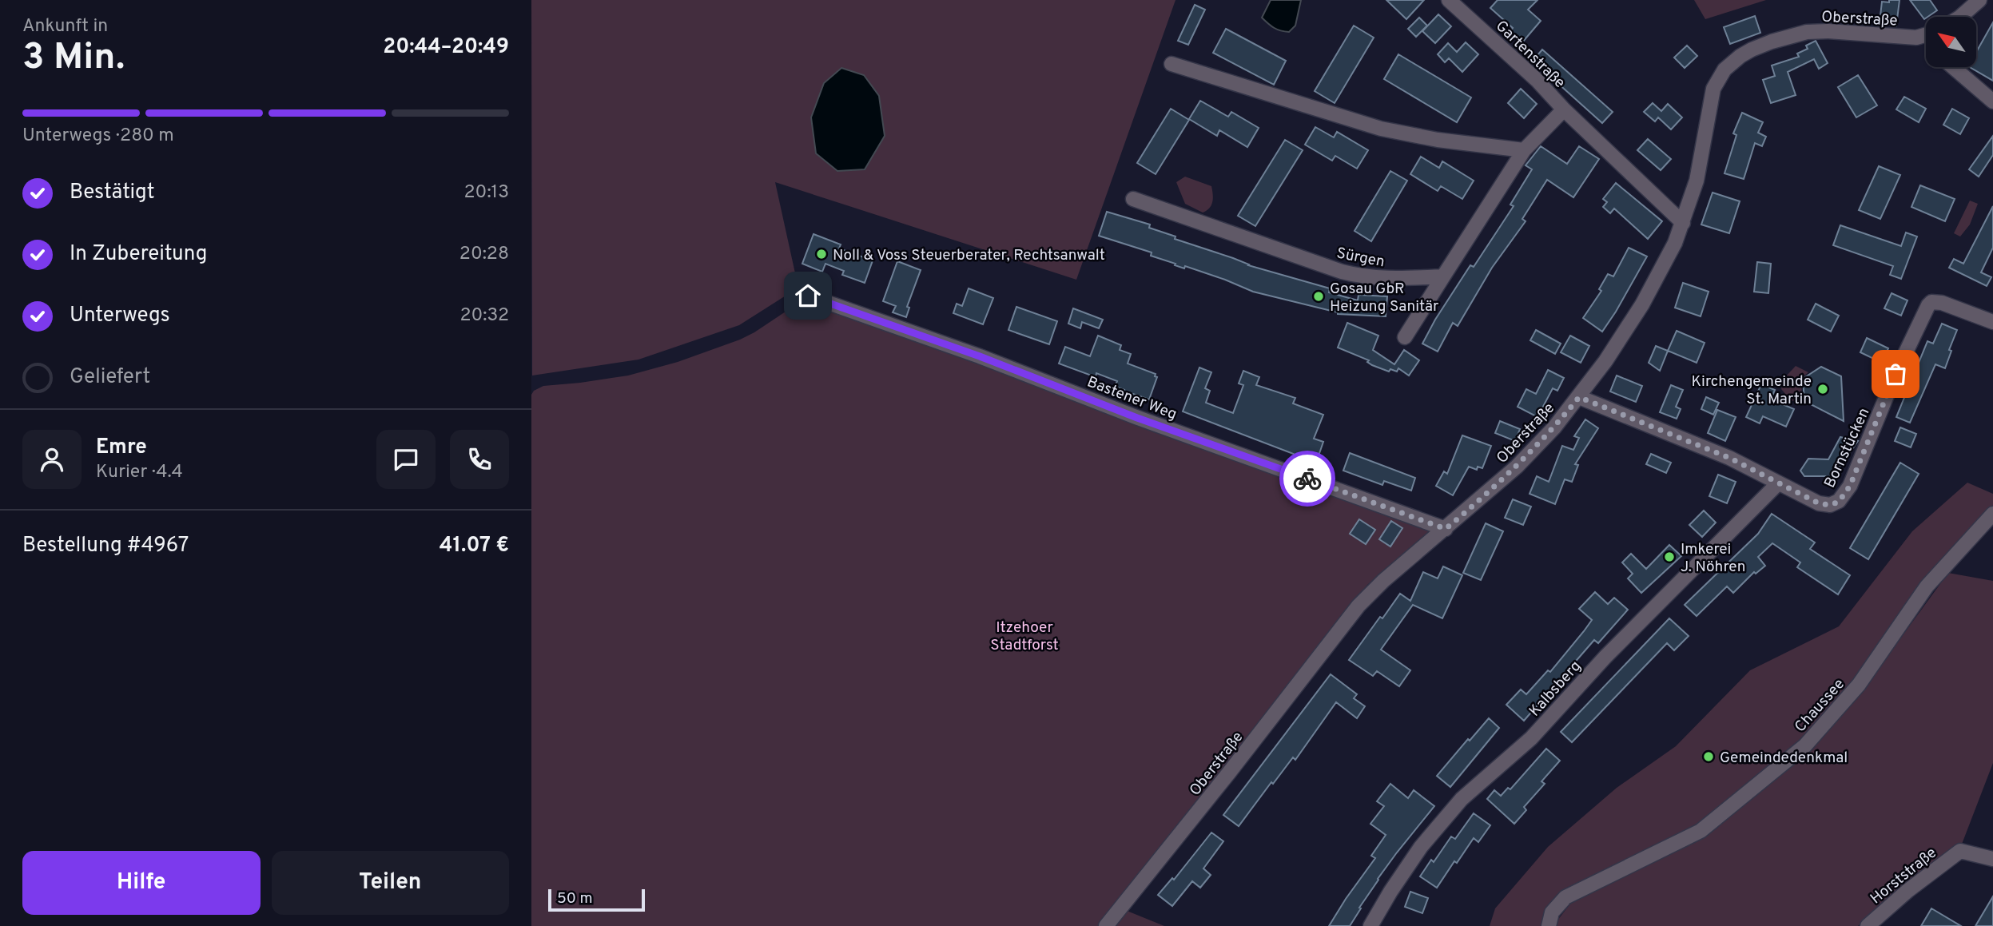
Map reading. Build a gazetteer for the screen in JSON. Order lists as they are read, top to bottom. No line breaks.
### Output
{"streets":{"street":["Oberstraße","Gartenstraße","Sürgen","Bastener Weg","Bornstücken","Kalbsberg","Chaussee","Horststraße"]},"crossings":[["Oberstraße","Bastener Weg"],["Oberstraße","Bornstücken"],["Bornstücken","Kalbsberg"]],"parks":["Itzehoer Stadtforst"],"places":["Noll & Voss Steuerberater, Rechtsanwalt","Gosau GbR Heizung Sanitär","Kirchengemeinde St. Martin","Imkerei J. Nöhren","Gemeindedenkmal"],"scale_bar":"50 m","north":"top left","page":{"heading":["3 Min.","Ankunft in","20:44–20:49"],"panel":["Emre","Kurier · 4.4","Bestellung #4967","41.07 €"],"bar":"Unterwegs · 280 m","list":[["Bestätigt","20:13"],["In Zubereitung","20:28"],["Unterwegs","20:32"],"Geliefert"],"buttons":["Hilfe","Teilen"],"scale":"50 m"}}
